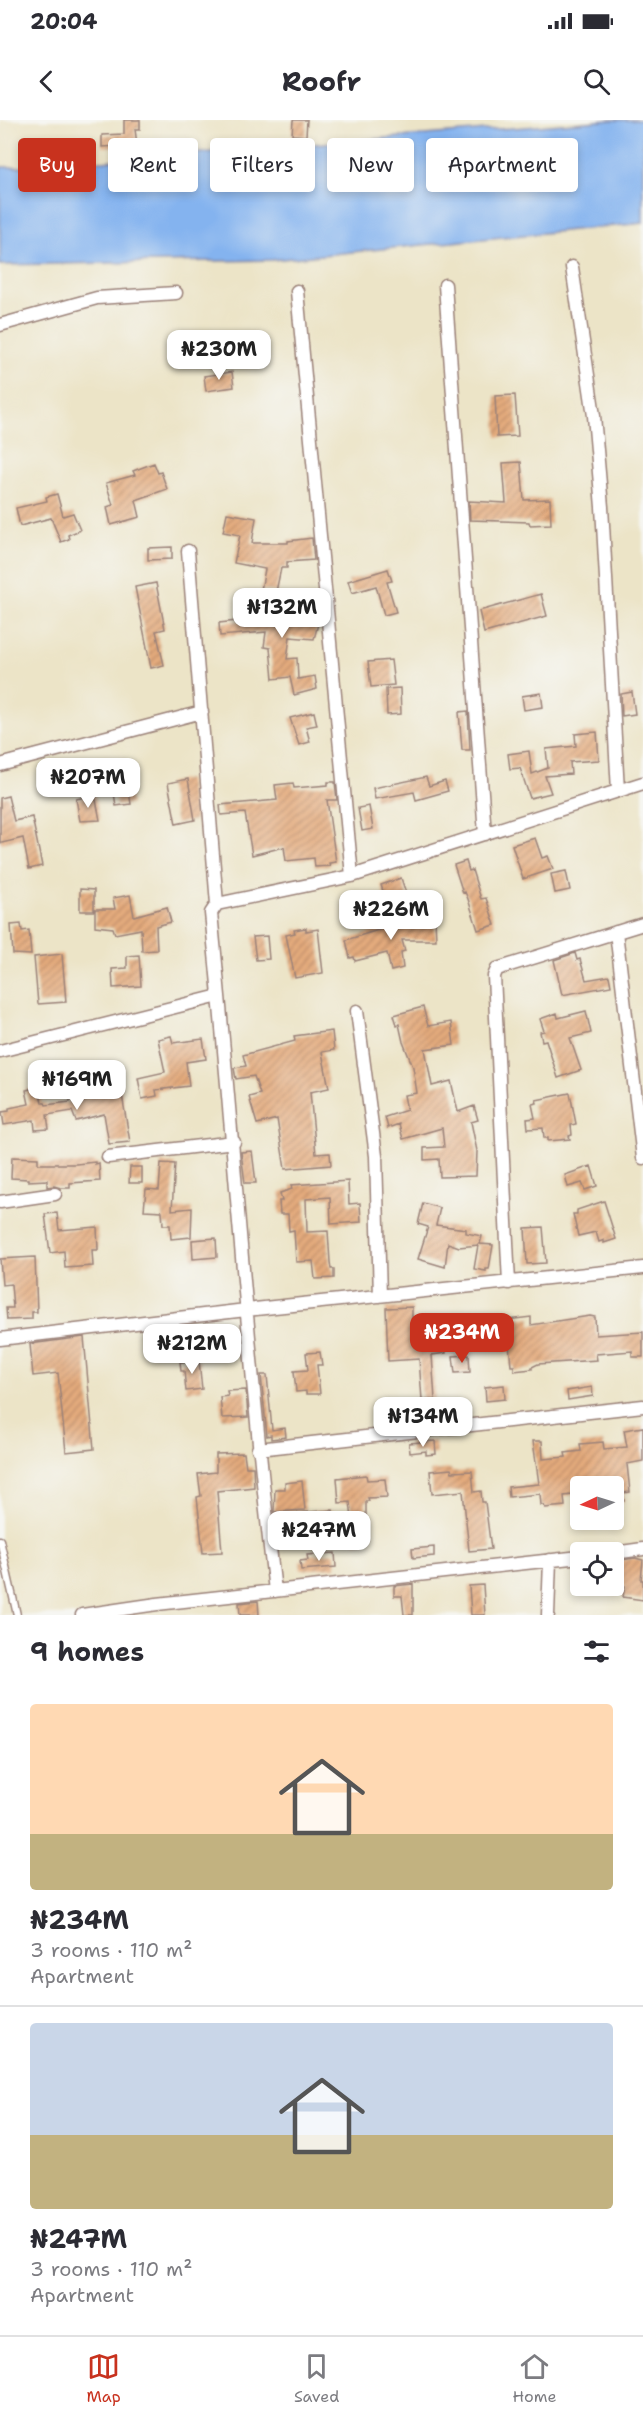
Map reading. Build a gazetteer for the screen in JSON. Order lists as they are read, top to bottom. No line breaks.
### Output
{"north":"left","page":{"status":"20:04","header":"Roofr","chip":["Buy","Rent","Filters","New","Apartment"],"price":["₦230M","₦132M","₦207M","₦226M","₦169M","₦234M","₦212M","₦134M","₦247M"],"heading":"9 homes","list":[{"name":"₦234M","note":"3 rooms · 110 m² · Apartment"},{"name":"₦247M","note":"3 rooms · 110 m² · Apartment"}],"tabs":["Map","Saved","Home"]}}
